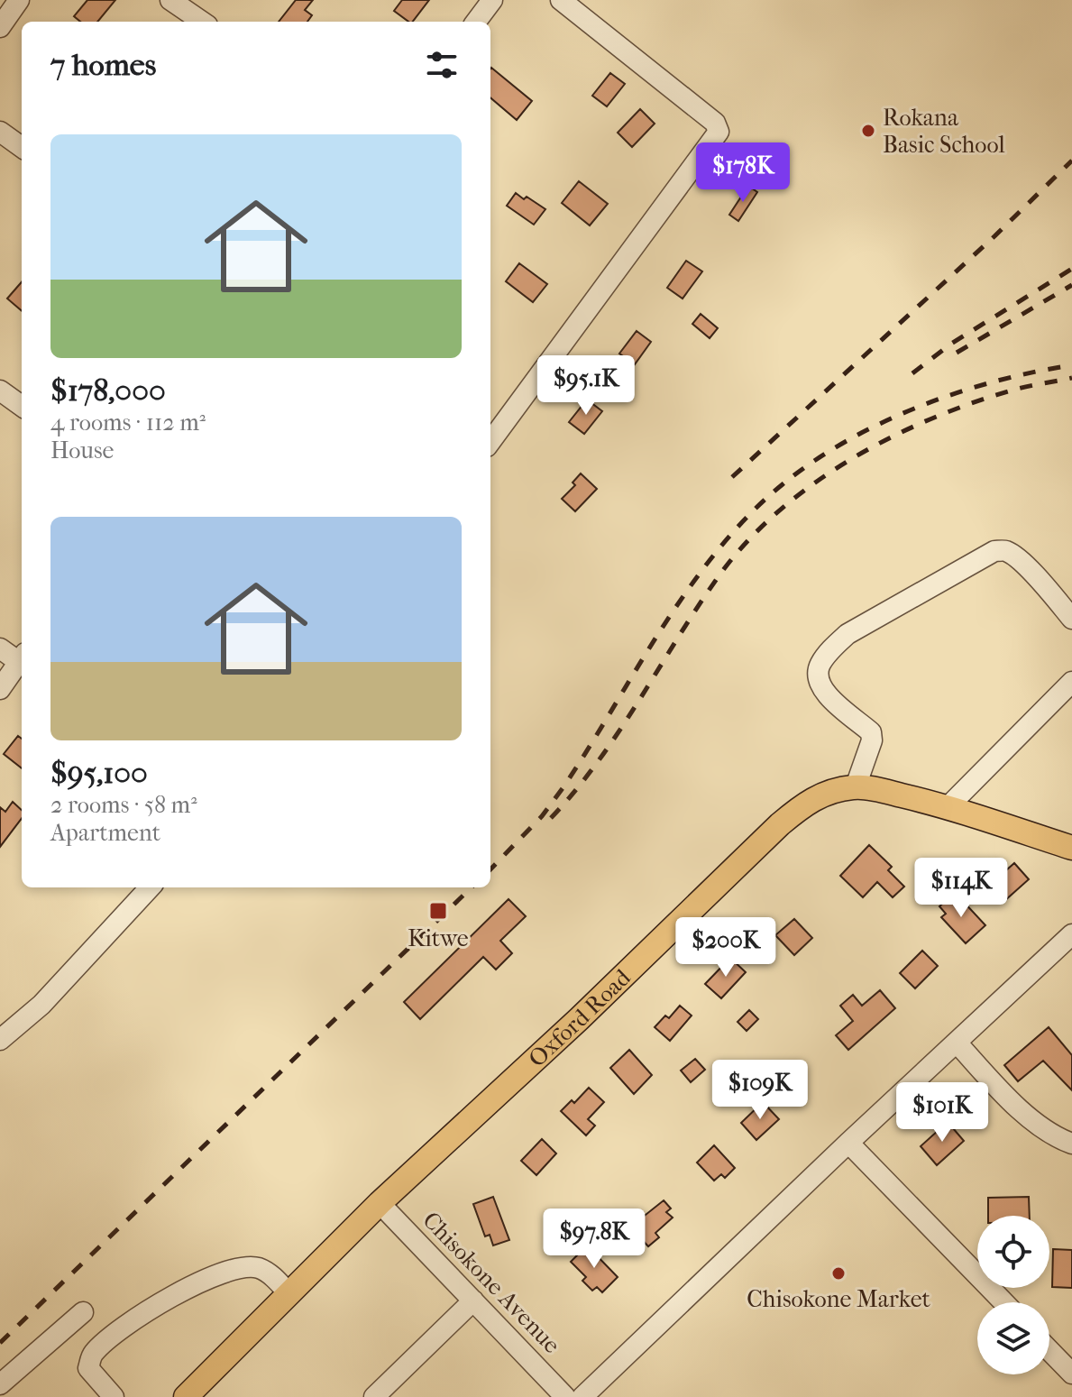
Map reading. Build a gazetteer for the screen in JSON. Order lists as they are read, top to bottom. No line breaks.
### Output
{"streets":{"main road":["Oxford Road"],"street":["Chisokone Avenue"]},"crossings":[["Oxford Road","Chisokone Avenue"]],"places":{"other":["Rokana Basic School","Chisokone Market"],"transit":["Kitwe"]},"page":{"heading":"7 homes","list":[{"name":"$178,000","note":"4 rooms · 112 m² · House"},{"name":"$95,100","note":"2 rooms · 58 m² · Apartment"}],"price":["$178K","$95.1K","$114K","$200K","$109K","$101K","$97.8K"]}}
